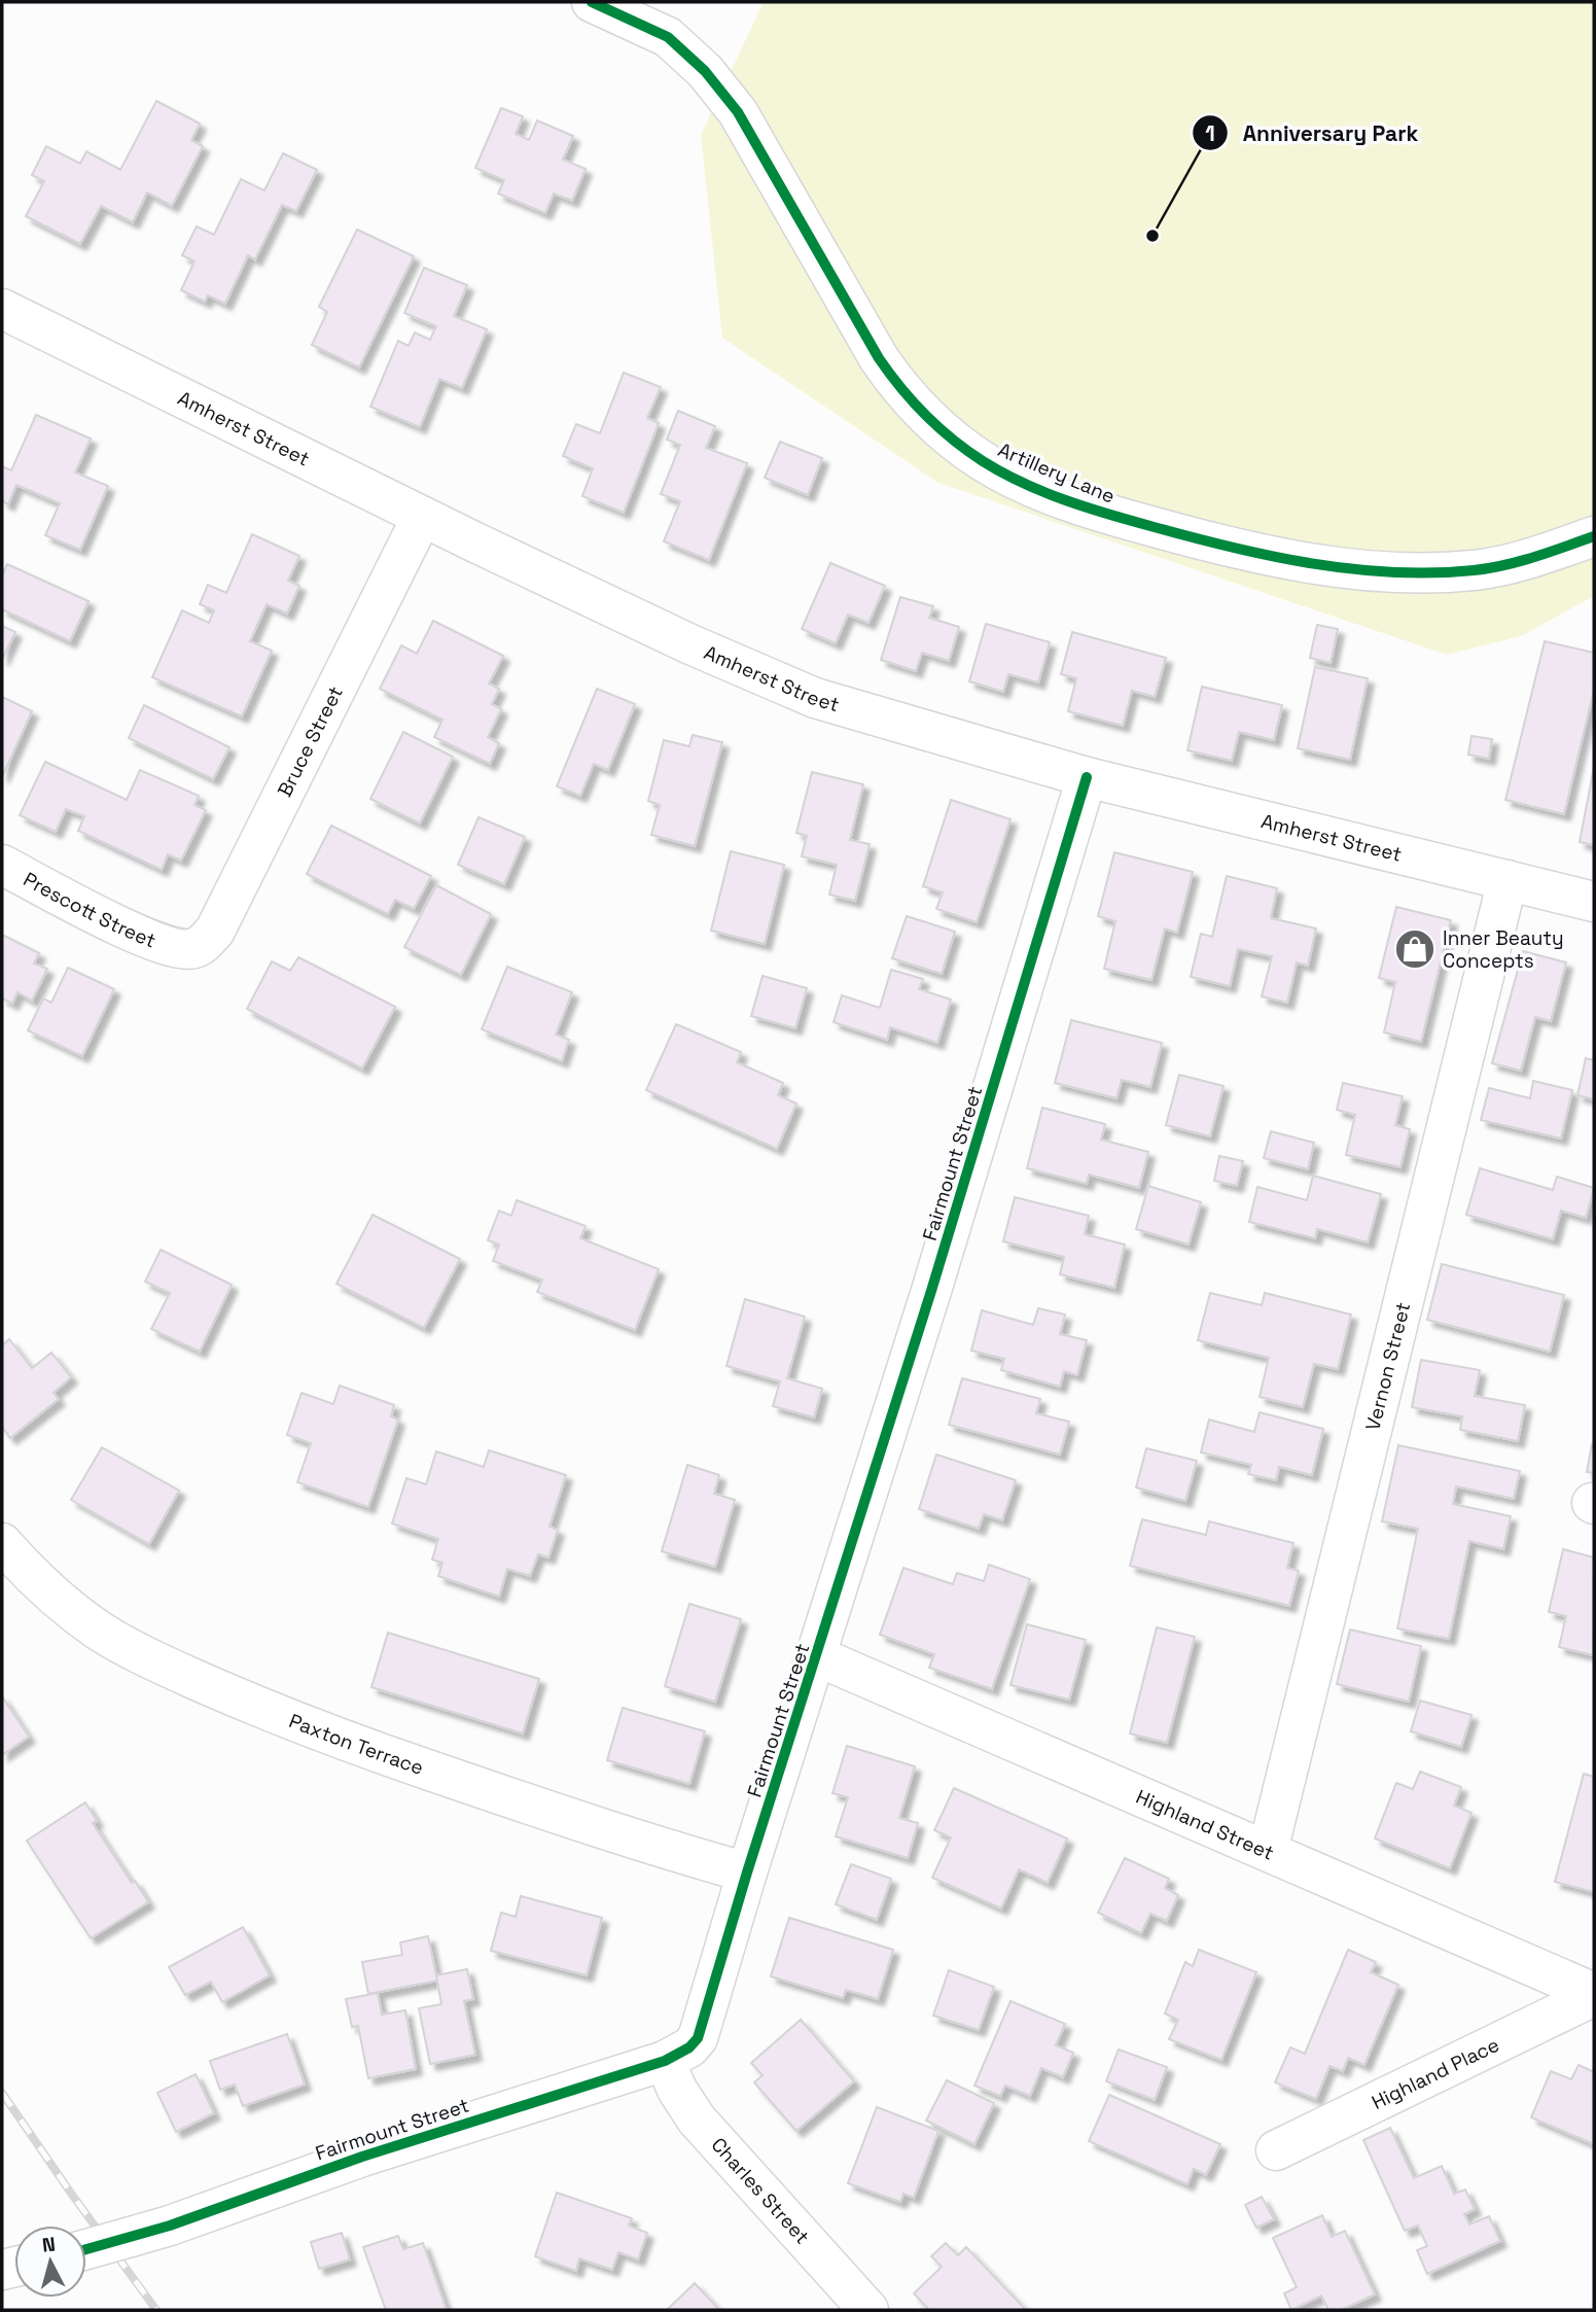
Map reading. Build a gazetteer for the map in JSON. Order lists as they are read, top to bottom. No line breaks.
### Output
{"streets":{"street":["Amherst Street","Artillery Lane","Bruce Street","Prescott Street","Fairmount Street","Vernon Street","Paxton Terrace","Highland Street","Highland Place","Charles Street"]},"crossings":[["Amherst Street","Bruce Street"],["Amherst Street","Fairmount Street"],["Amherst Street","Vernon Street"],["Bruce Street","Prescott Street"],["Fairmount Street","Paxton Terrace"],["Fairmount Street","Highland Street"],["Fairmount Street","Charles Street"],["Vernon Street","Highland Street"],["Highland Street","Highland Place"]],"places":{"other":["Anniversary Park"],"shop":["Inner Beauty Concepts"]},"north":"top"}
